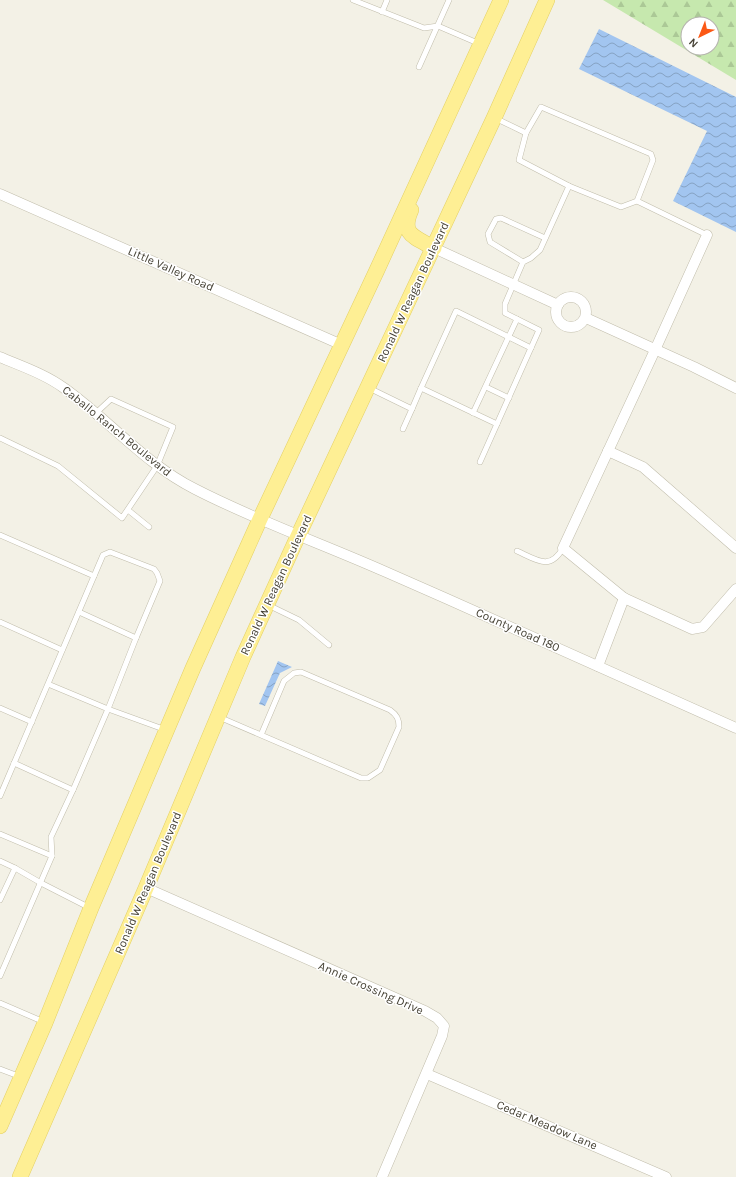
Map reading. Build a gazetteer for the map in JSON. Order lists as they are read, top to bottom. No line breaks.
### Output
{"streets":{"main road":["Ronald W Reagan Boulevard"],"street":["Little Valley Road","Caballo Ranch Boulevard","County Road 180","Annie Crossing Drive","Cedar Meadow Lane"]},"crossings":[["Ronald W Reagan Boulevard","Caballo Ranch Boulevard"],["Ronald W Reagan Boulevard","County Road 180"],["Ronald W Reagan Boulevard","Annie Crossing Drive"],["Caballo Ranch Boulevard","County Road 180"],["Annie Crossing Drive","Cedar Meadow Lane"]],"north":"bottom left"}
